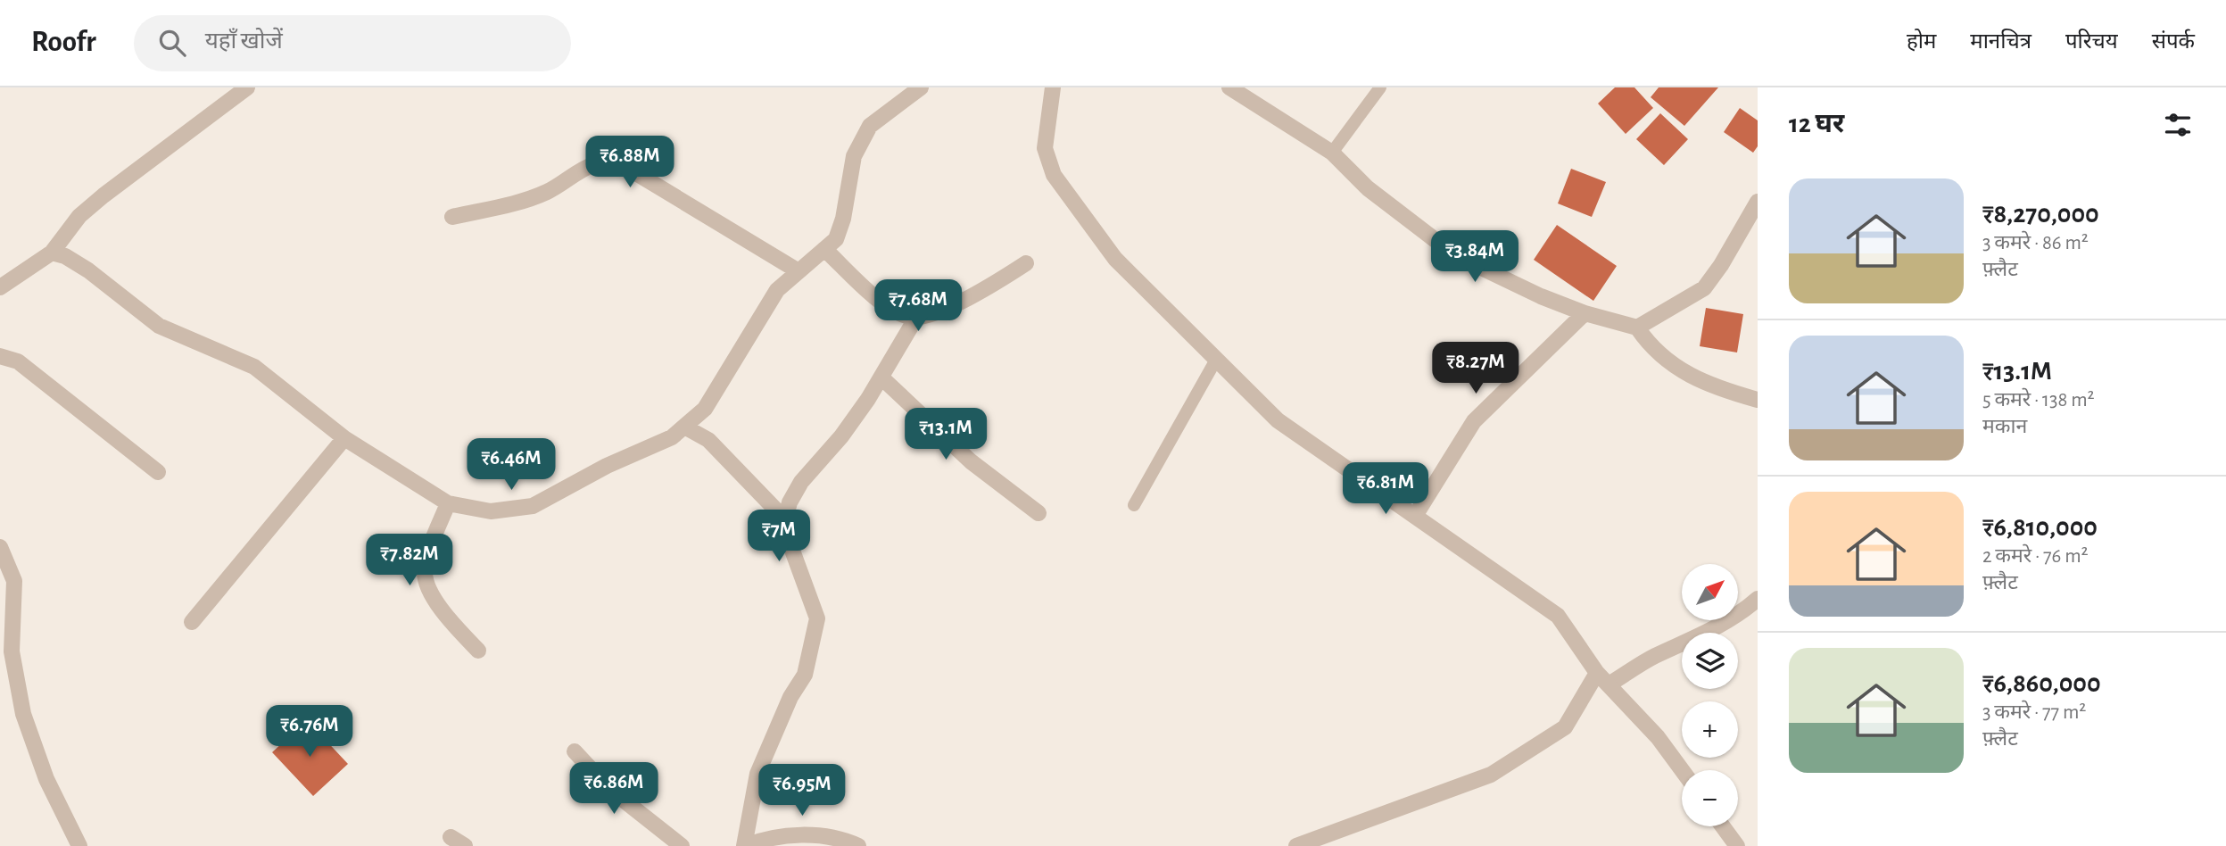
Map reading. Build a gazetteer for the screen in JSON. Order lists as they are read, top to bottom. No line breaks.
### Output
{"north":"top right","page":{"header":"Roofr","search":"यहाँ खोजें","nav":["होम","मानचित्र","परिचय","संपर्क"],"heading":"12 घर","price":["₹6.88M","₹3.84M","₹7.68M","₹8.27M","₹13.1M","₹6.46M","₹6.81M","₹7M","₹7.82M","₹6.76M","₹6.86M","₹6.95M"],"list":[{"name":"₹8,270,000","note":"3 कमरे · 86 m² · फ़्लैट"},{"name":"₹13.1M","note":"5 कमरे · 138 m² · मकान"},{"name":"₹6,810,000","note":"2 कमरे · 76 m² · फ़्लैट"},{"name":"₹6,860,000","note":"3 कमरे · 77 m² · फ़्लैट"}],"map_buttons":["+","−"]}}
